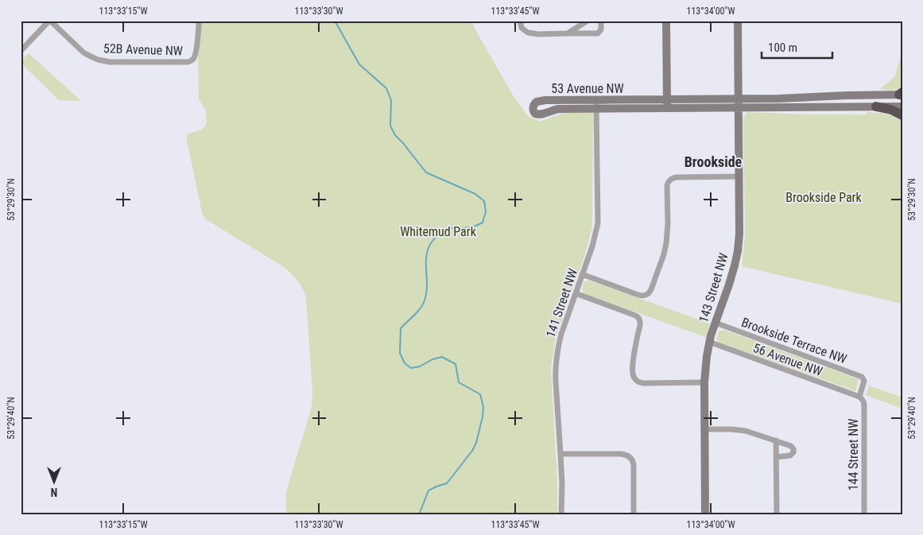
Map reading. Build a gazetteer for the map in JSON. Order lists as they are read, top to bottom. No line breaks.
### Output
{"streets":{"street":["52B Avenue NW","53 Avenue NW","143 Street NW","141 Street NW","Brookside Terrace NW","56 Avenue NW","144 Street NW"]},"crossings":[["53 Avenue NW","143 Street NW"],["53 Avenue NW","141 Street NW"],["143 Street NW","Brookside Terrace NW"],["143 Street NW","56 Avenue NW"],["Brookside Terrace NW","56 Avenue NW"],["Brookside Terrace NW","144 Street NW"],["56 Avenue NW","144 Street NW"]],"districts":["Brookside"],"parks":["Brookside Park","Whitemud Park"],"scale_bar":"100 m","north":"bottom","coordinates":["113°33'15\"W","113°33'30\"W","113°33'45\"W","113°34'00\"W","53°29'30\"N","53°29'40\"N"]}
